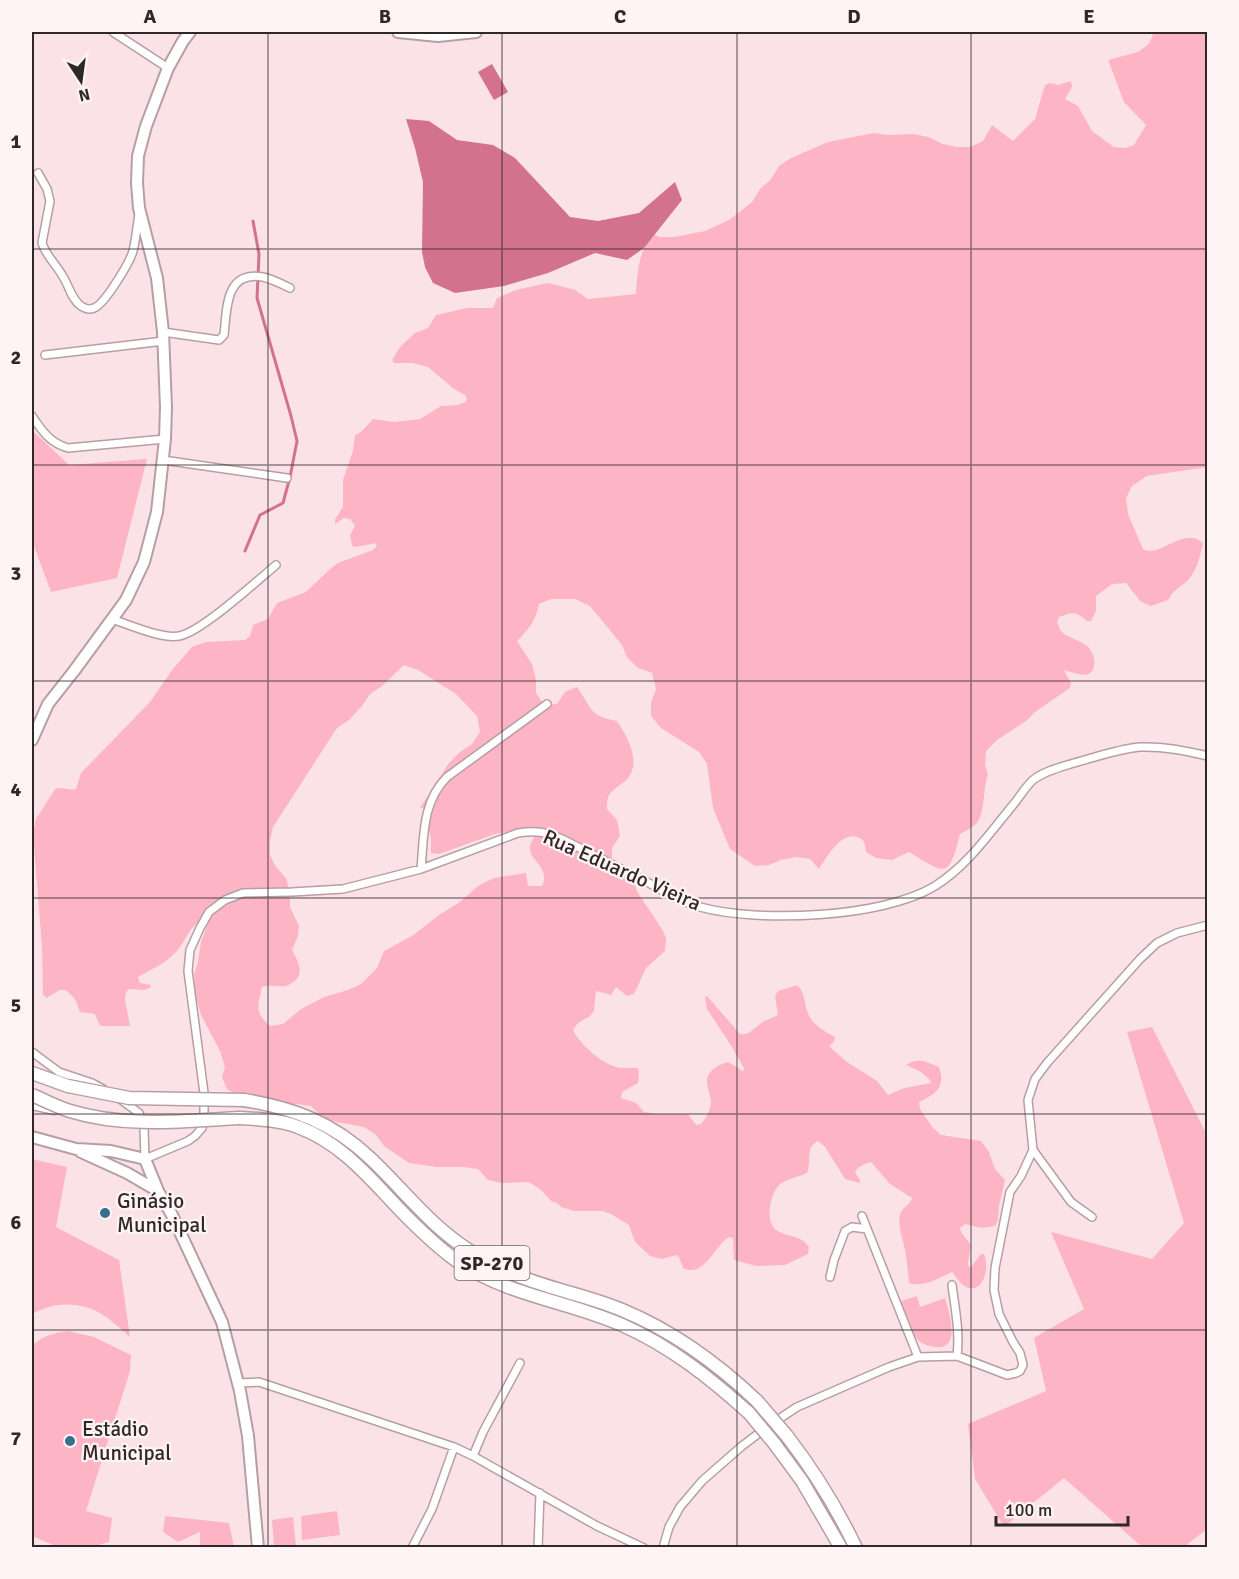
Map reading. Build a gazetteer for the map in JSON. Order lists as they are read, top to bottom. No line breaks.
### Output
{"streets":{"highway":["SP-270"],"street":["Rua Eduardo Vieira"]},"places":["Ginásio Municipal","Estádio Municipal"],"scale_bar":"100 m","north":"bottom","grid":{"columns":["A","B","C","D","E"],"rows":["1","2","3","4","5","6","7"]}}
